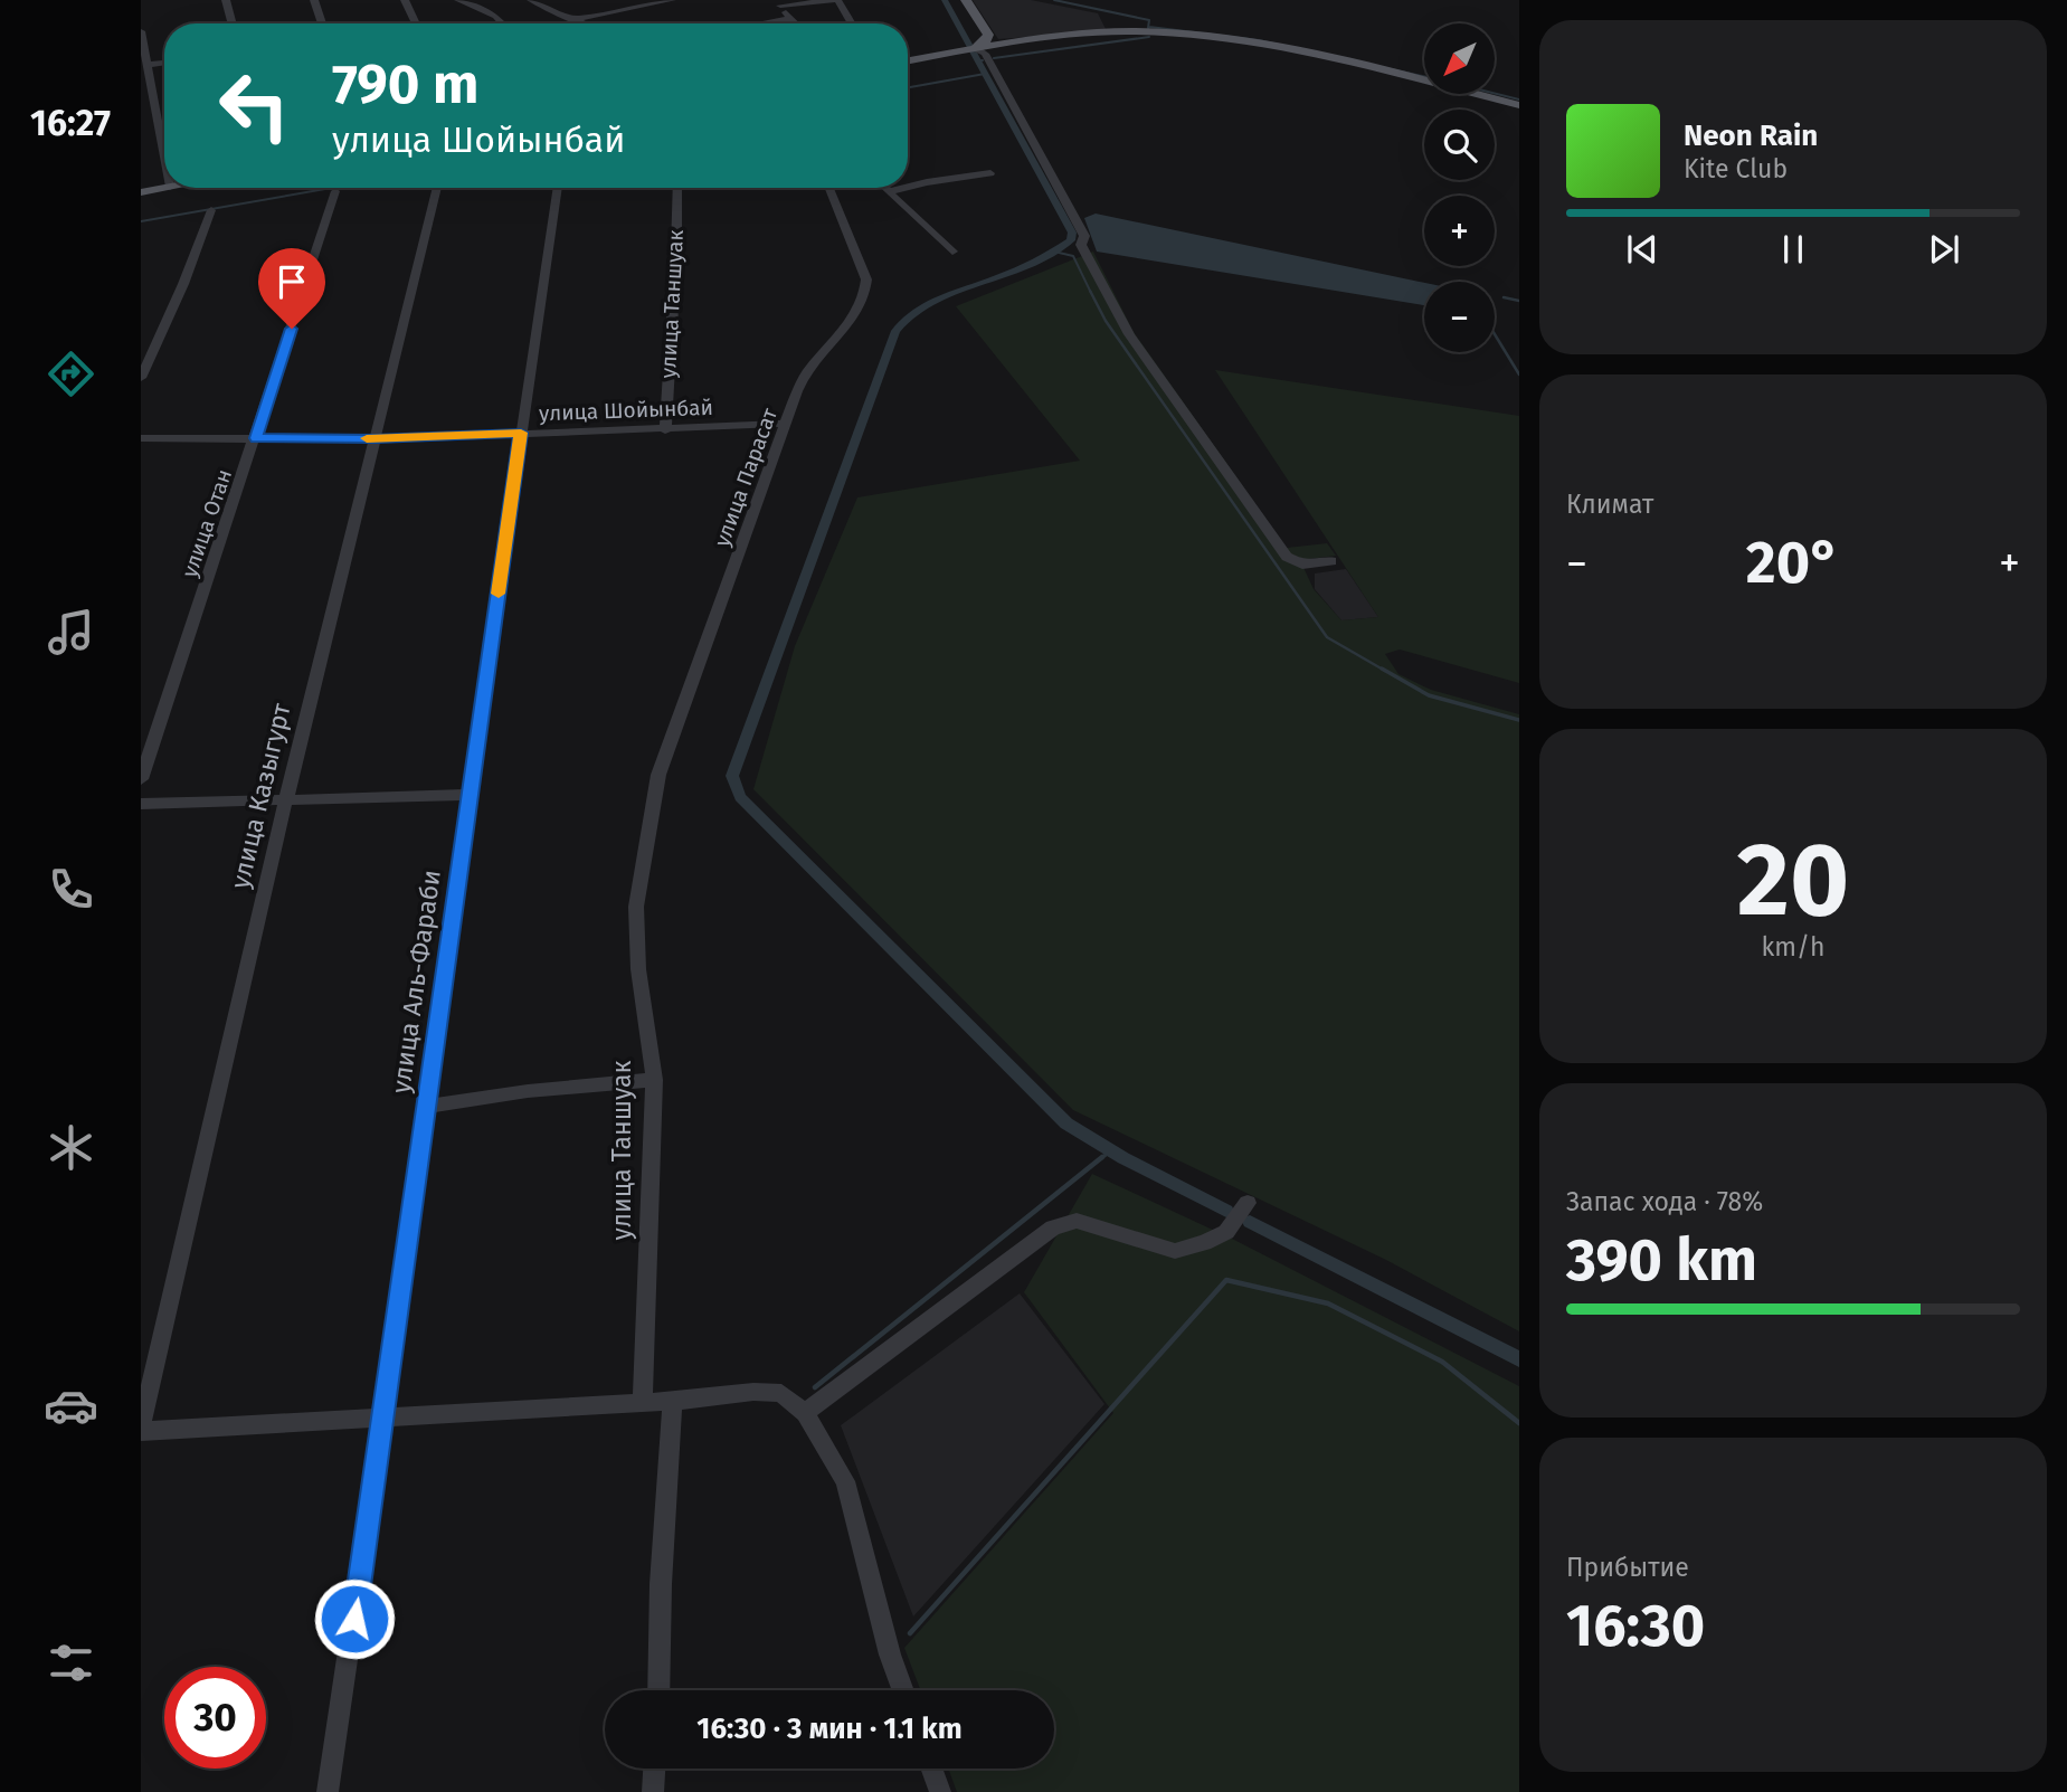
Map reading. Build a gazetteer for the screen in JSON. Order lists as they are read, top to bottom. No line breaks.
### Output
{"streets":{"street":["улица Таншуак","улица Шойынбай","улица Парасат","улица Отан","улица Казыгурт","улица Аль-Фараби"]},"crossings":[["улица Таншуак","улица Шойынбай"],["улица Таншуак","улица Парасат"],["улица Шойынбай","улица Парасат"],["улица Шойынбай","улица Отан"],["улица Шойынбай","улица Казыгурт"],["улица Шойынбай","улица Аль-Фараби"]],"north":"bottom left","page":{"tabs":"16:27","map_buttons":["+","−"],"turn":["790 m","улица Шойынбай"],"song":["Neon Rain","Kite Club"],"tile":["Климат",["20","km/h"],["Запас хода · 78%","390 km"],["Прибытие","16:30"]],"heat":["−","20°","+"],"limit":"30","trip":"16:30 · 3 мин · 1.1 km"}}
